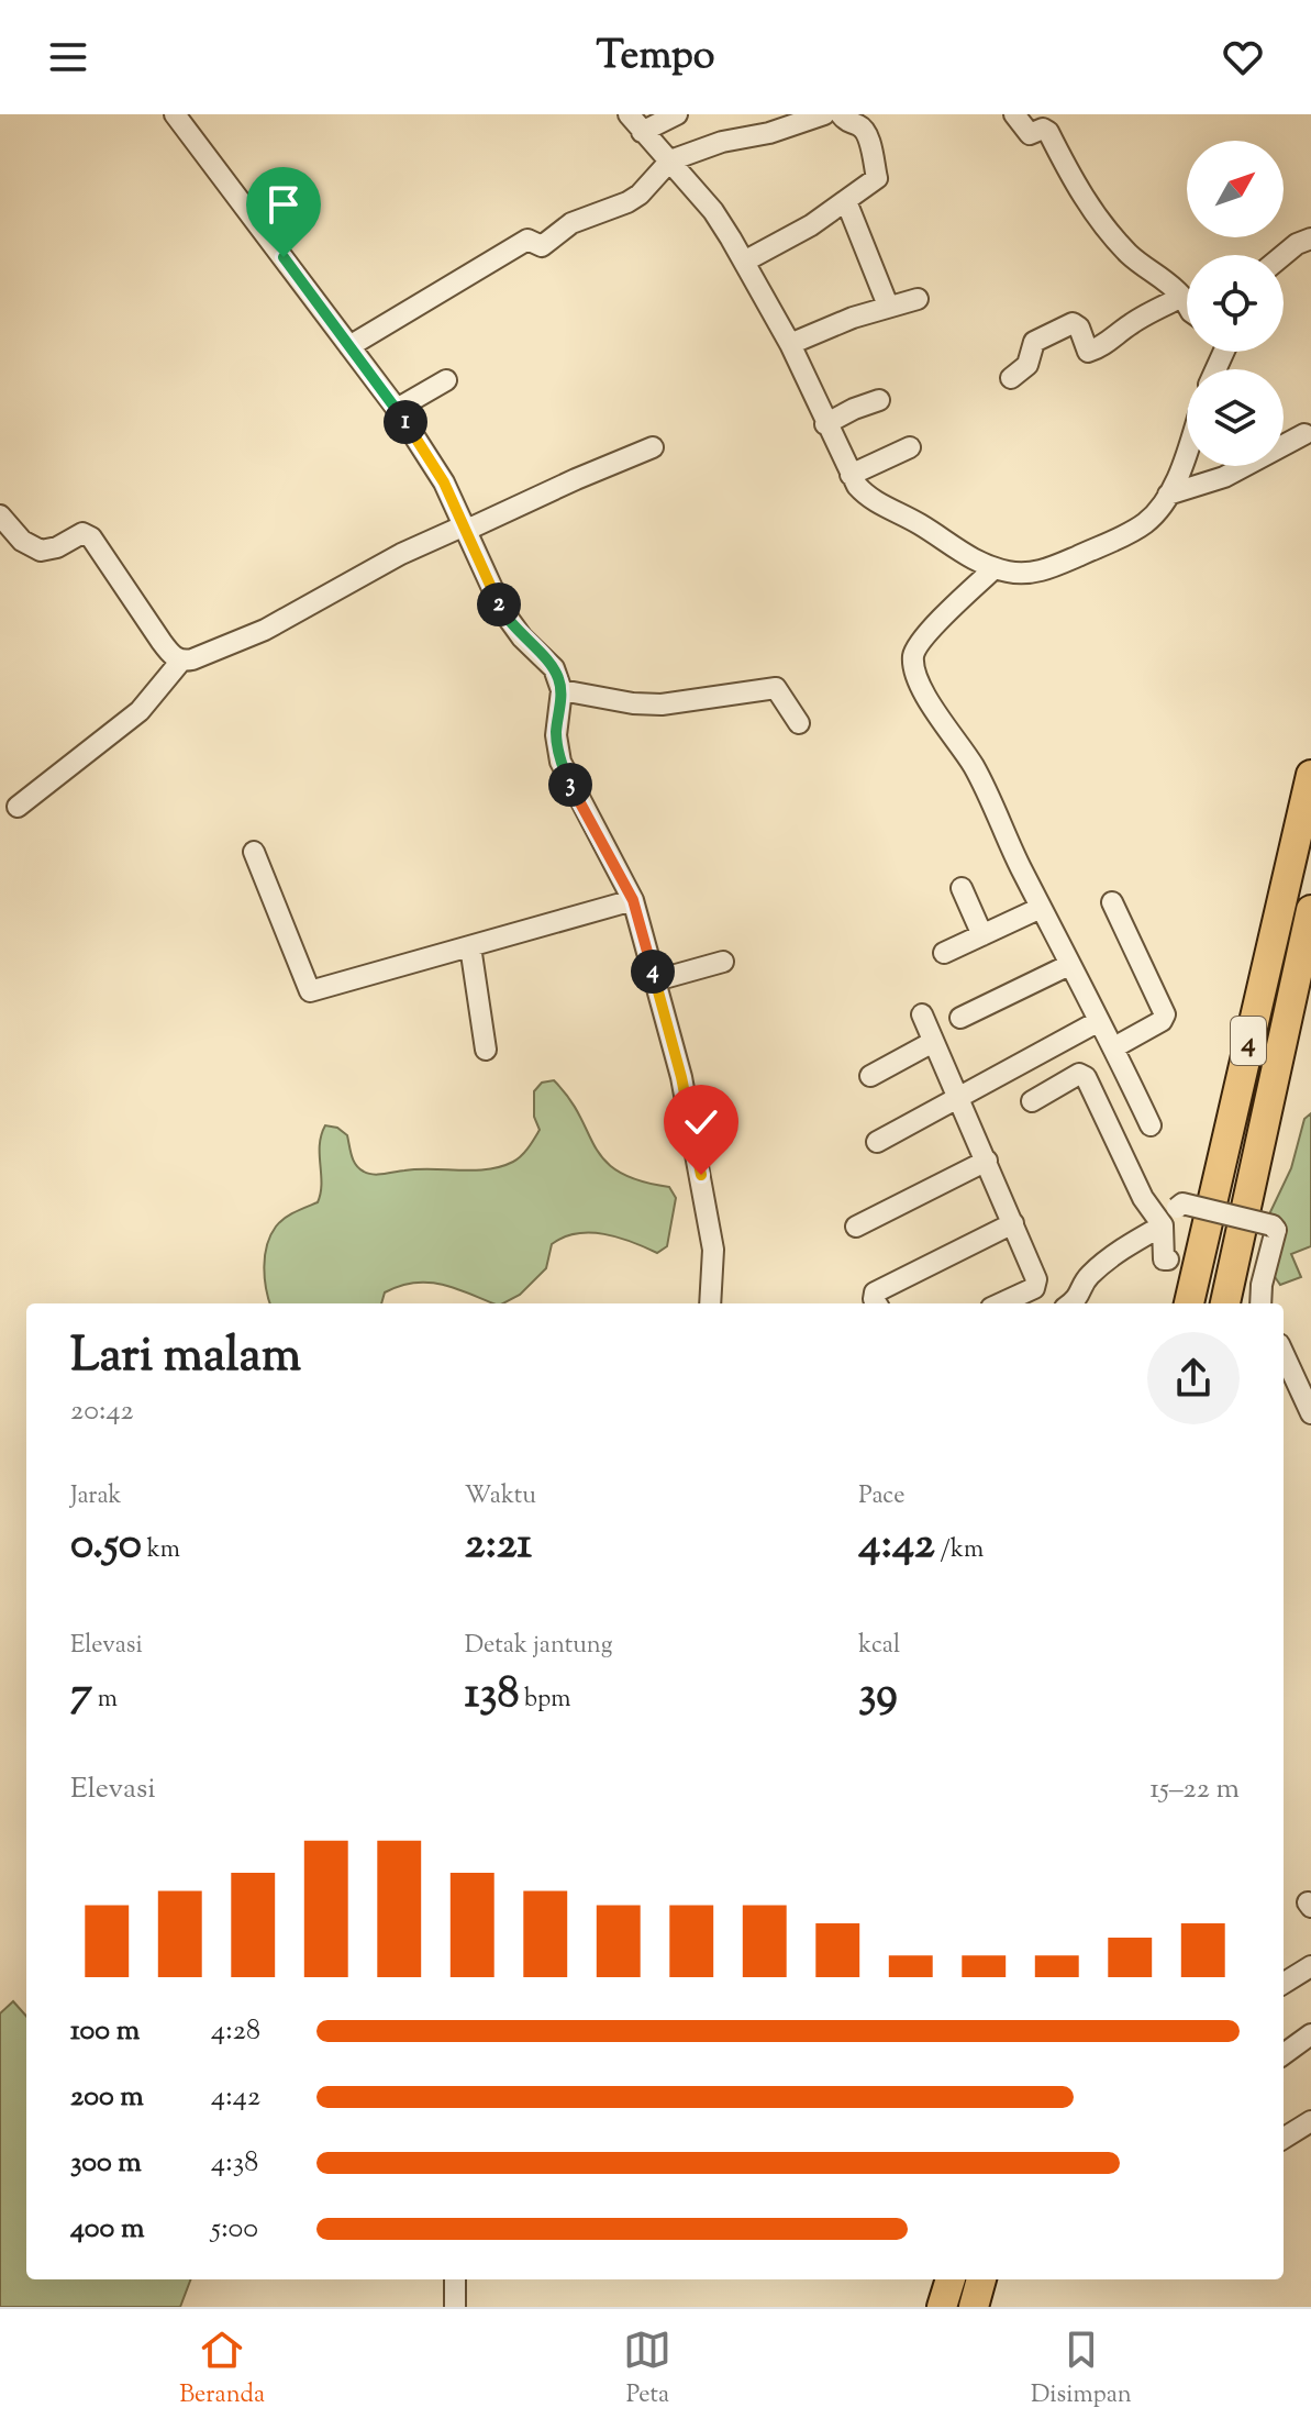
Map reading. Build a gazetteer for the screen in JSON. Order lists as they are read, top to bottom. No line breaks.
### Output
{"streets":{"highway":["4"]},"north":"top right","page":{"header":"Tempo","pins":["1","2","3","4"],"heading":["Lari malam","20:42"],"stats":[["Jarak","0.50 km"],["Waktu","2:21"],["Pace","4:42 /km"],["Elevasi","7 m"],["Detak jantung","138 bpm"],["kcal","39"]],"chart":["Elevasi","15–22 m"],"list":[{"name":"100 m","note":"4:28"},{"name":"200 m","note":"4:42"},{"name":"300 m","note":"4:38"},{"name":"400 m","note":"5:00"}],"tabs":["Beranda","Peta","Disimpan"]}}
